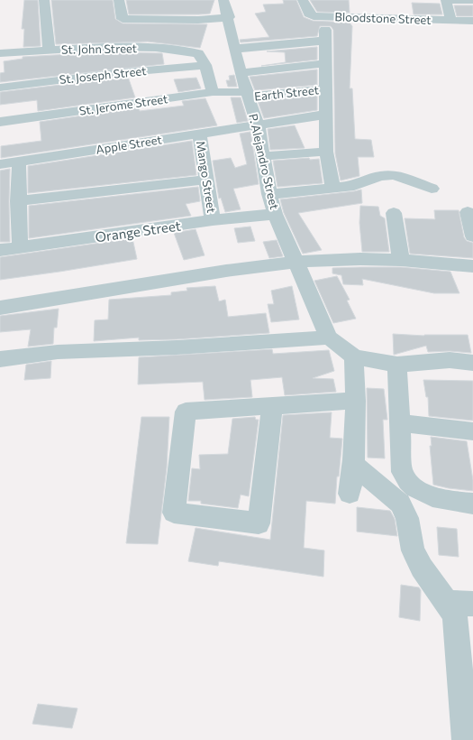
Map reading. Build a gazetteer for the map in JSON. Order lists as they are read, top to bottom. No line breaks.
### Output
{"streets":{"street":["Bloodstone Street","St. John Street","St. Joseph Street","Earth Street","St. Jerome Street","Apple Street","P. Alejandro Street","Mango Street","Orange Street"]},"crossings":[["St. John Street","St. Joseph Street"],["Earth Street","St. Jerome Street"],["Earth Street","P. Alejandro Street"],["St. Jerome Street","P. Alejandro Street"],["Apple Street","P. Alejandro Street"],["Apple Street","Mango Street"],["P. Alejandro Street","Orange Street"],["Mango Street","Orange Street"]]}
